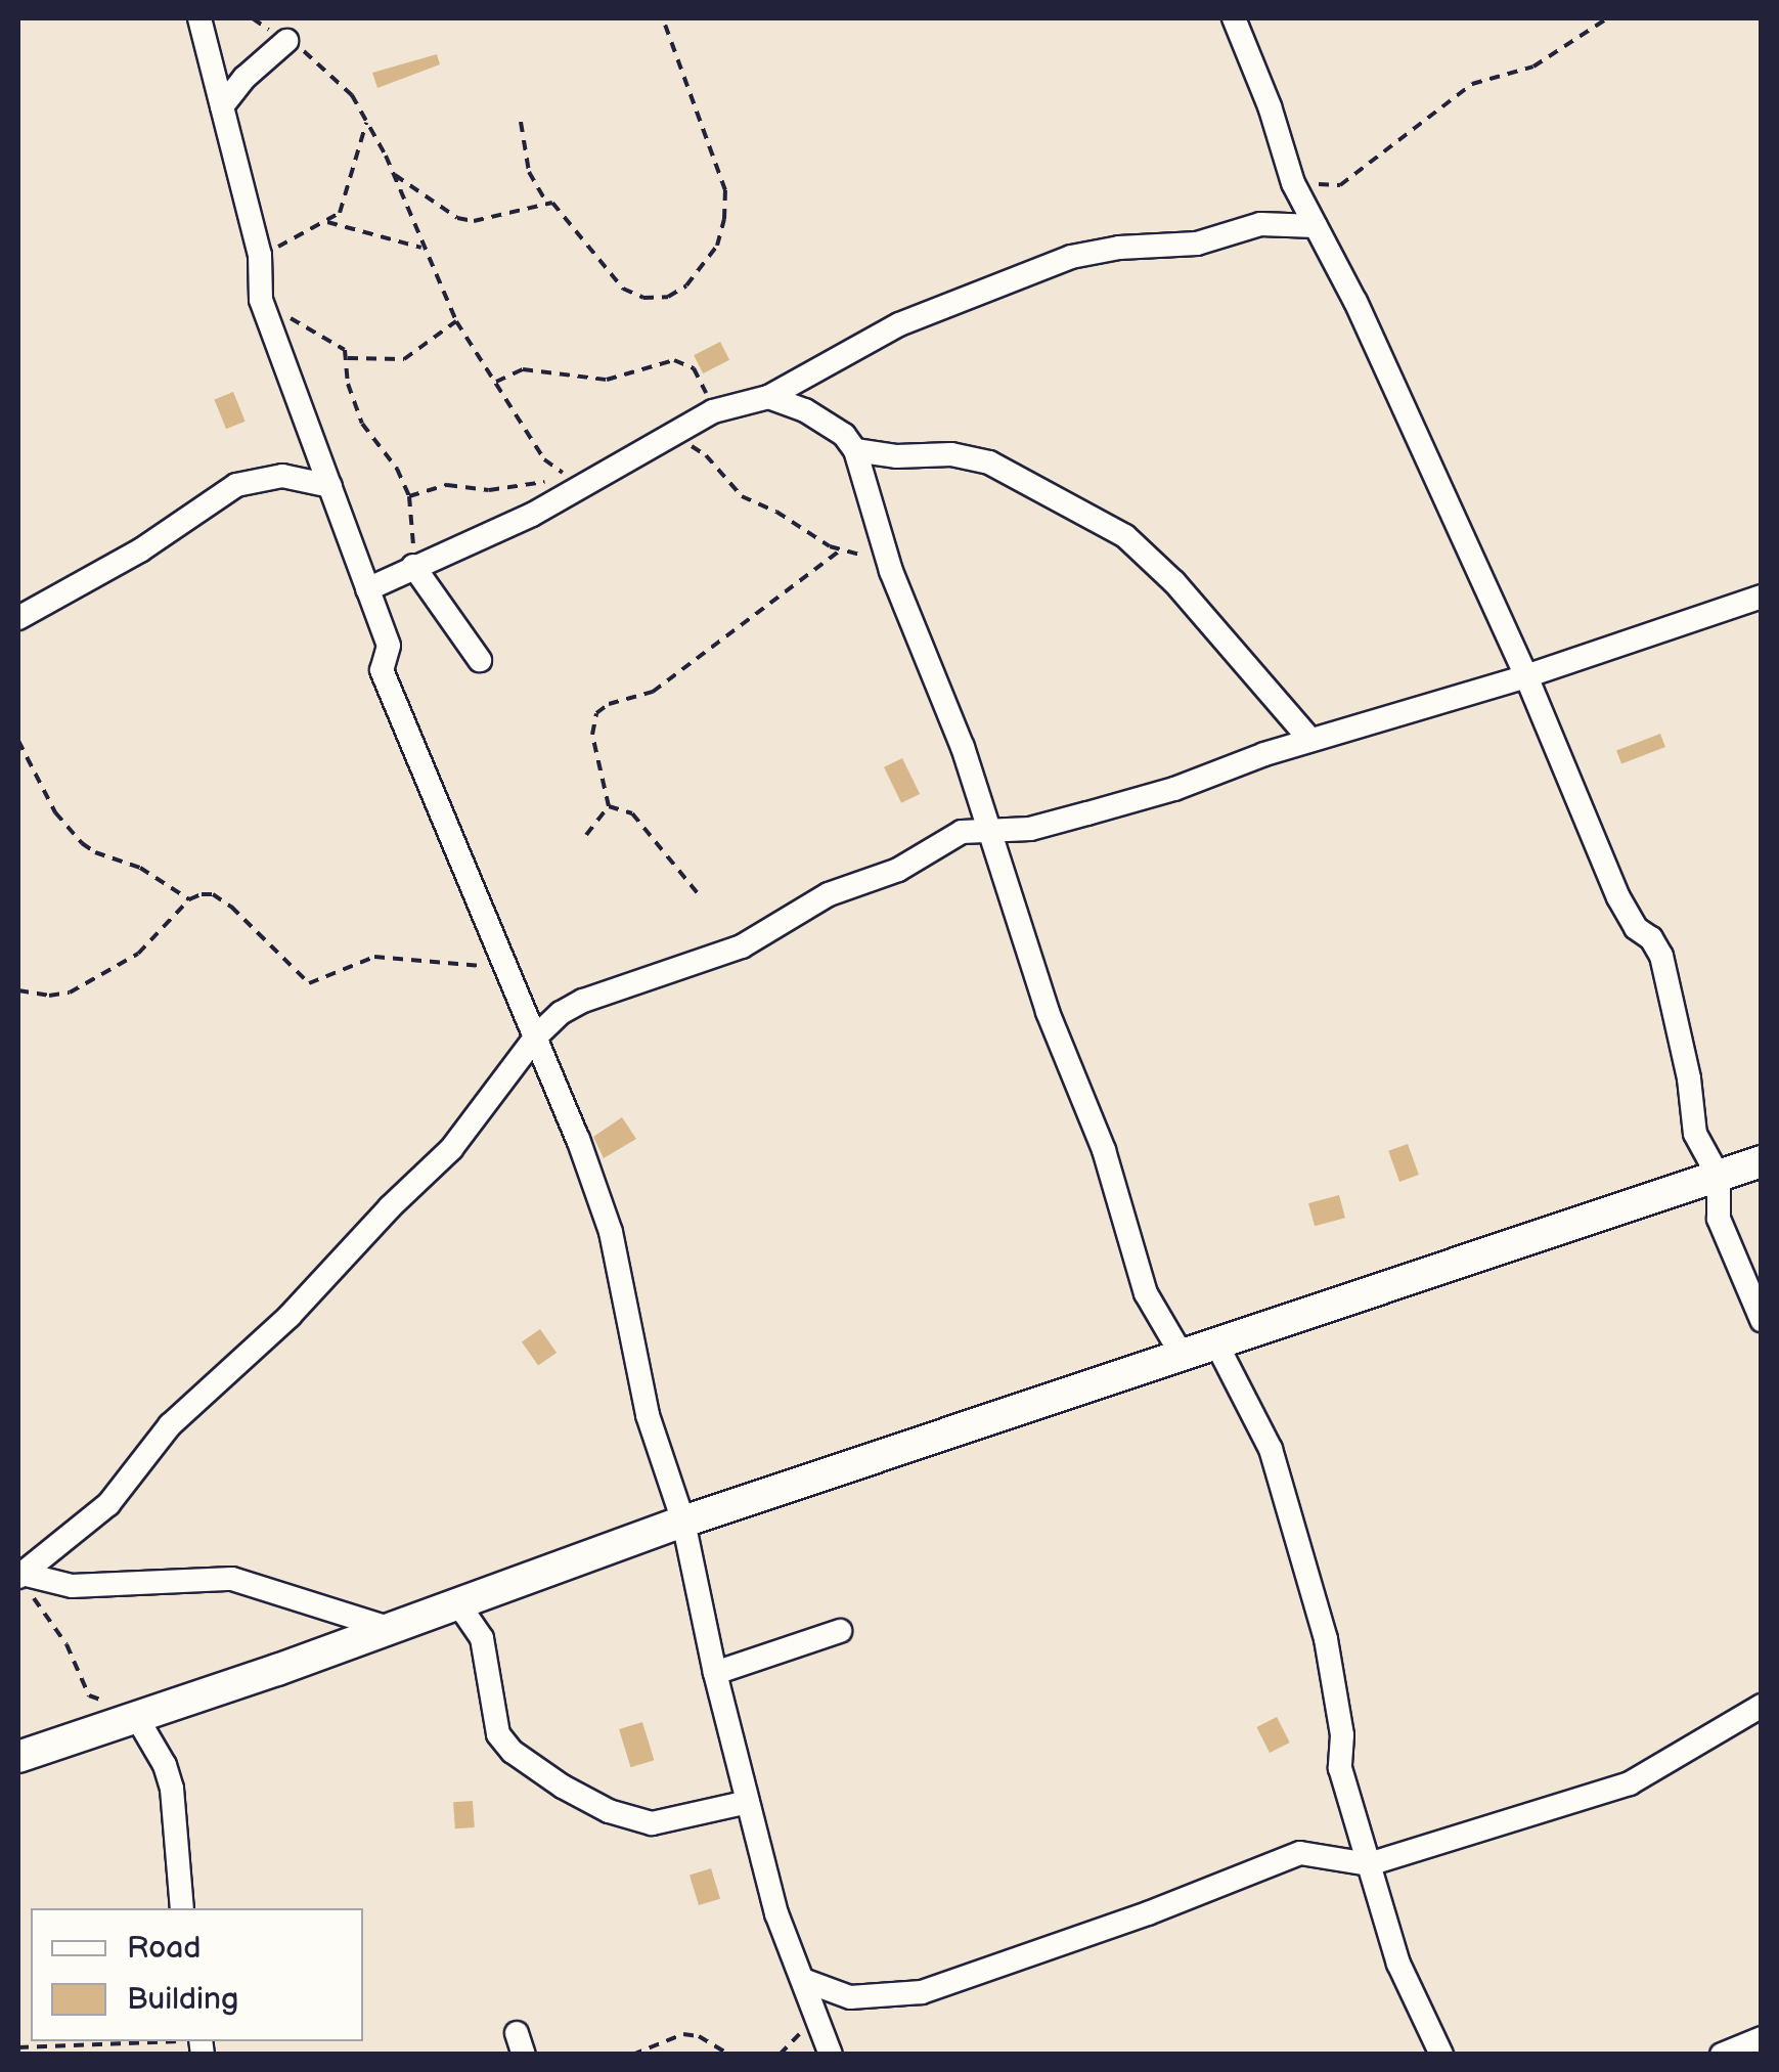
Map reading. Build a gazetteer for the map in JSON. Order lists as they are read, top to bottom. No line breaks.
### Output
{"legend":["Road","Building"]}
